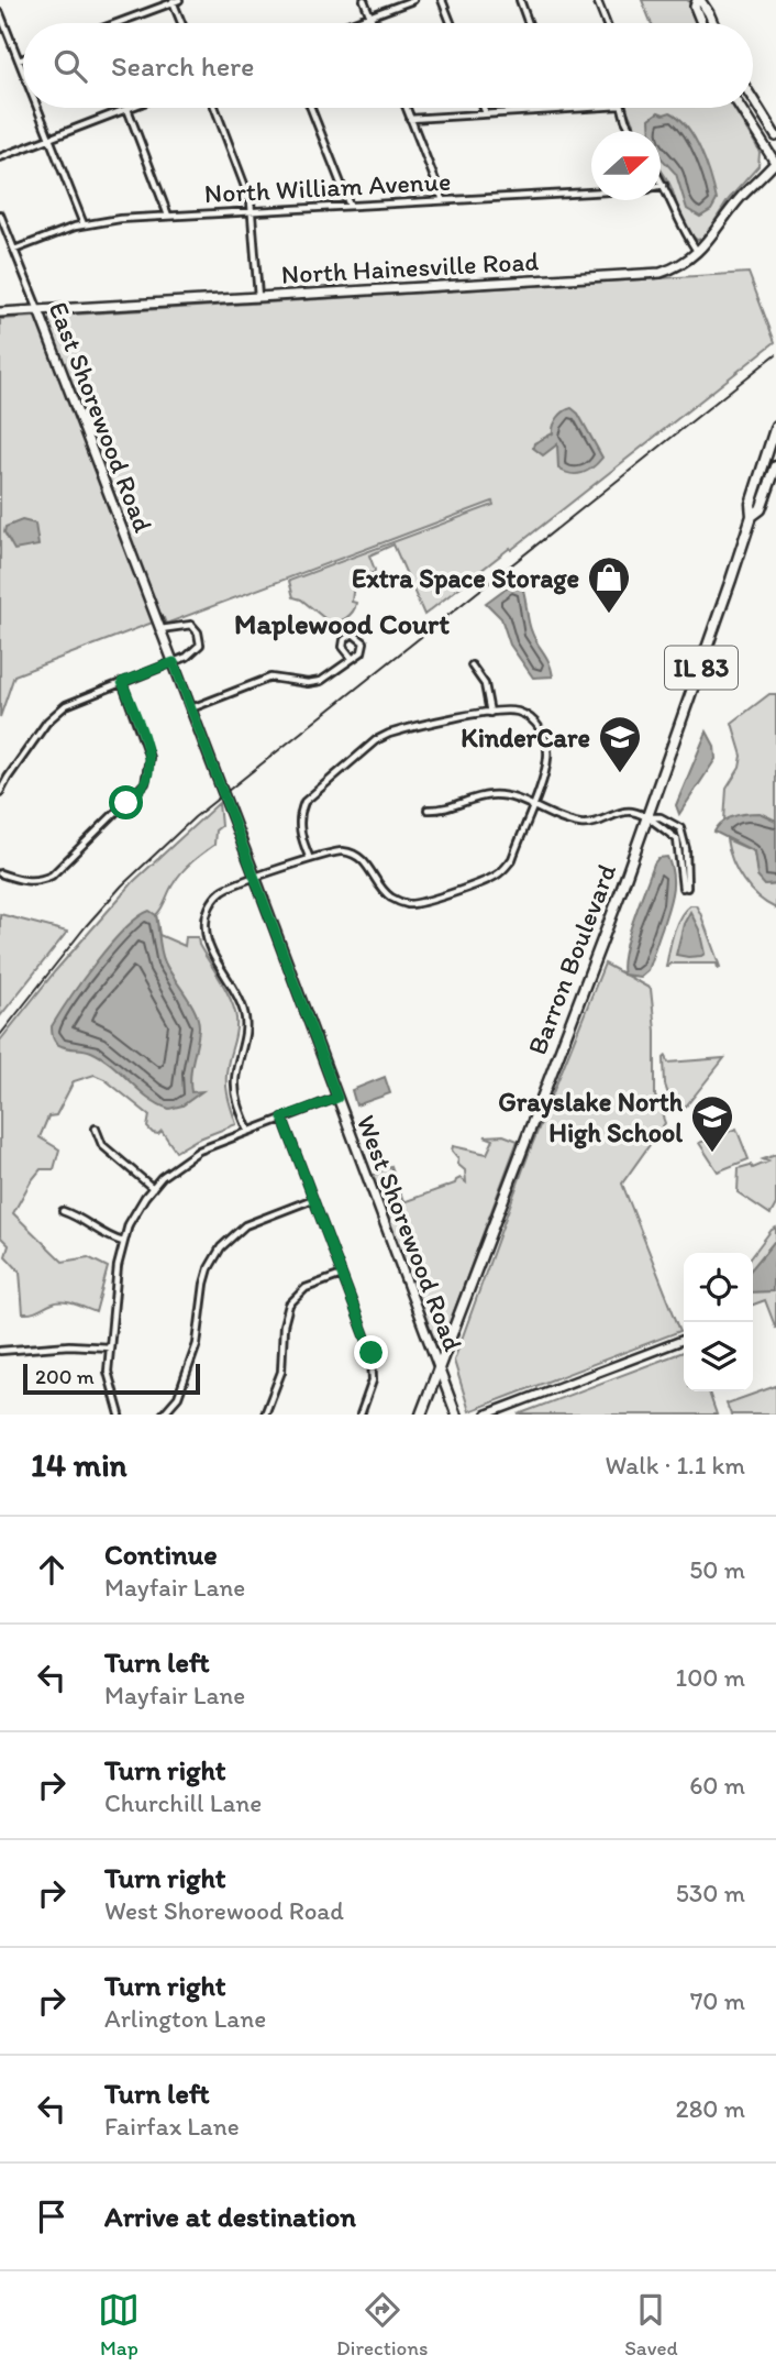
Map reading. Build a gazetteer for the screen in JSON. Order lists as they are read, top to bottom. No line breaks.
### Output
{"streets":{"main road":["North Hainesville Road","East Shorewood Road","IL 83","Barron Boulevard","West Shorewood Road"],"street":["North William Avenue"]},"crossings":[["North William Avenue","East Shorewood Road"],["North Hainesville Road","East Shorewood Road"],["East Shorewood Road","West Shorewood Road"],["Barron Boulevard","West Shorewood Road"]],"districts":["Maplewood Court"],"places":{"shop":["Extra Space Storage"],"school or university":["KinderCare","Grayslake North High School"]},"scale_bar":"200 m","north":"right","page":{"search":"Search here","scale":"200 m","heading":["14 min","Walk · 1.1 km"],"list":[["Continue","Mayfair Lane","50 m"],["Turn left","Mayfair Lane","100 m"],["Turn right","Churchill Lane","60 m"],["Turn right","West Shorewood Road","530 m"],["Turn right","Arlington Lane","70 m"],["Turn left","Fairfax Lane","280 m"],"Arrive at destination"],"nav":["Map","Directions","Saved"]}}
